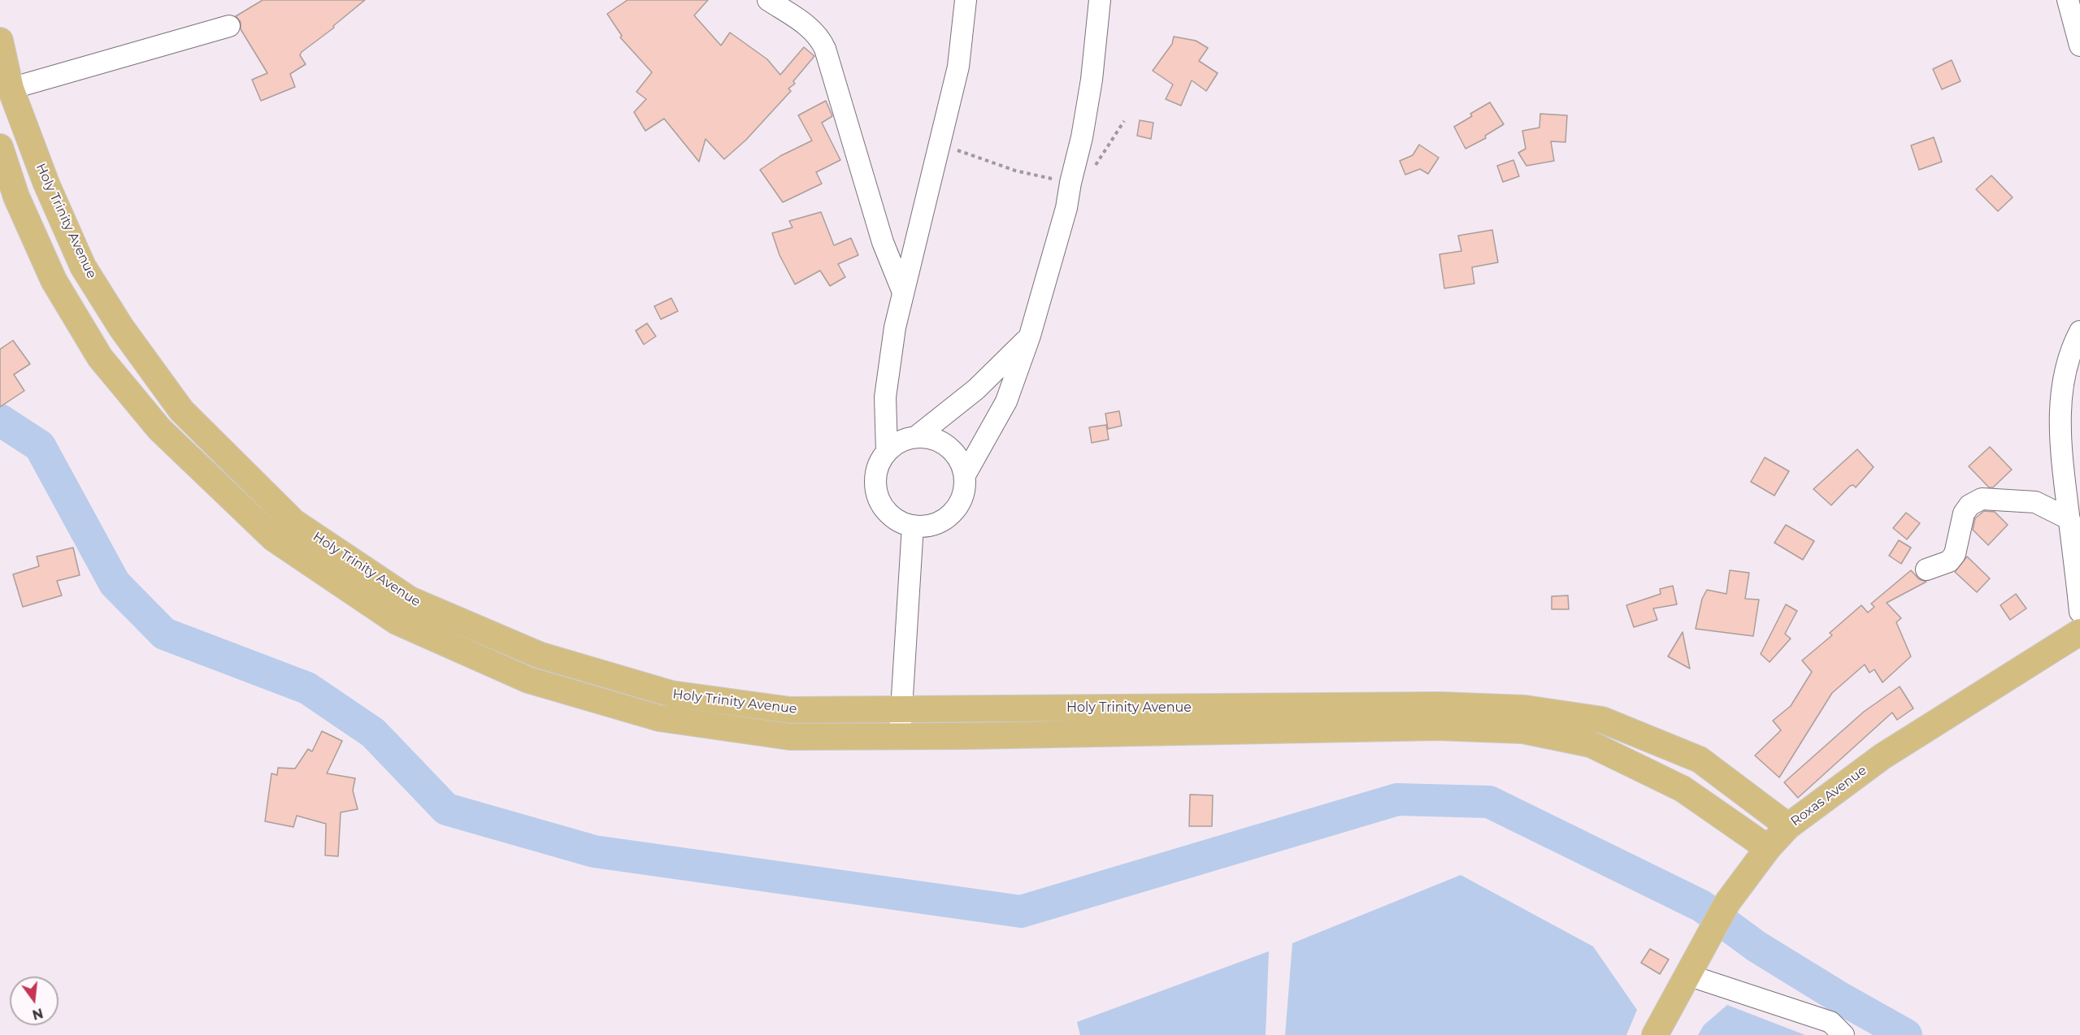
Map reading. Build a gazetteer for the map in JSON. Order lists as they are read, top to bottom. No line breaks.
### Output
{"streets":{"main road":["Holy Trinity Avenue","Roxas Avenue"]},"crossings":[["Holy Trinity Avenue","Roxas Avenue"]],"north":"bottom"}
